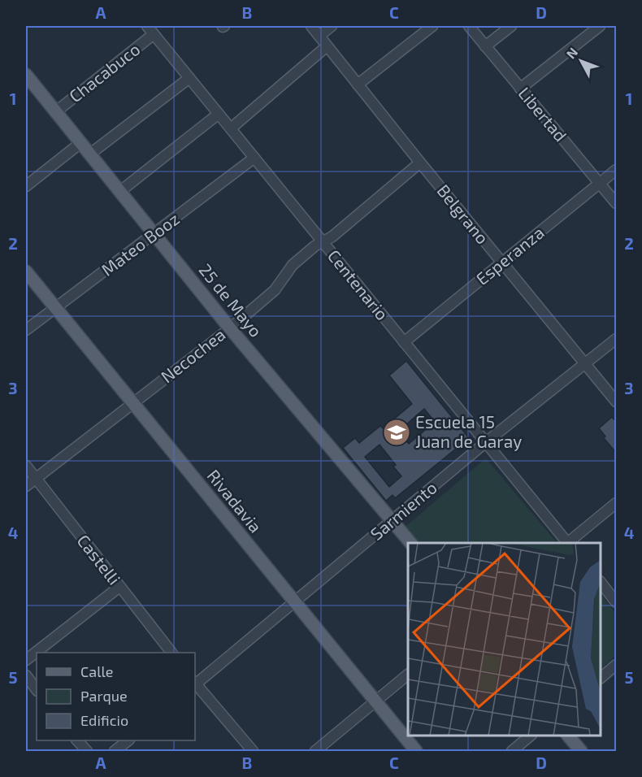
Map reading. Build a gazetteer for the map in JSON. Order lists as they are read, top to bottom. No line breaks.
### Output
{"streets":{"main road":["25 de Mayo","Rivadavia"],"street":["Chacabuco","Libertad","Belgrano","Mateo Booz","Esperanza","Centenario","Necochea","Sarmiento","Castelli"]},"crossings":[["Chacabuco","Centenario"],["Chacabuco","25 de Mayo"],["Libertad","Esperanza"],["Belgrano","Esperanza"],["Belgrano","Necochea"],["Belgrano","Sarmiento"],["Mateo Booz","Centenario"],["Mateo Booz","25 de Mayo"],["Mateo Booz","Rivadavia"],["Esperanza","Centenario"],["Centenario","Necochea"],["Centenario","Sarmiento"],["25 de Mayo","Necochea"],["25 de Mayo","Sarmiento"],["Necochea","Rivadavia"],["Necochea","Castelli"],["Rivadavia","Sarmiento"]],"places":{"school or university":["Escuela 15 Juan de Garay"]},"legend":["Calle","Parque","Edificio"],"north":"top left","grid":{"columns":["A","B","C","D"],"rows":["1","2","3","4","5"]}}
